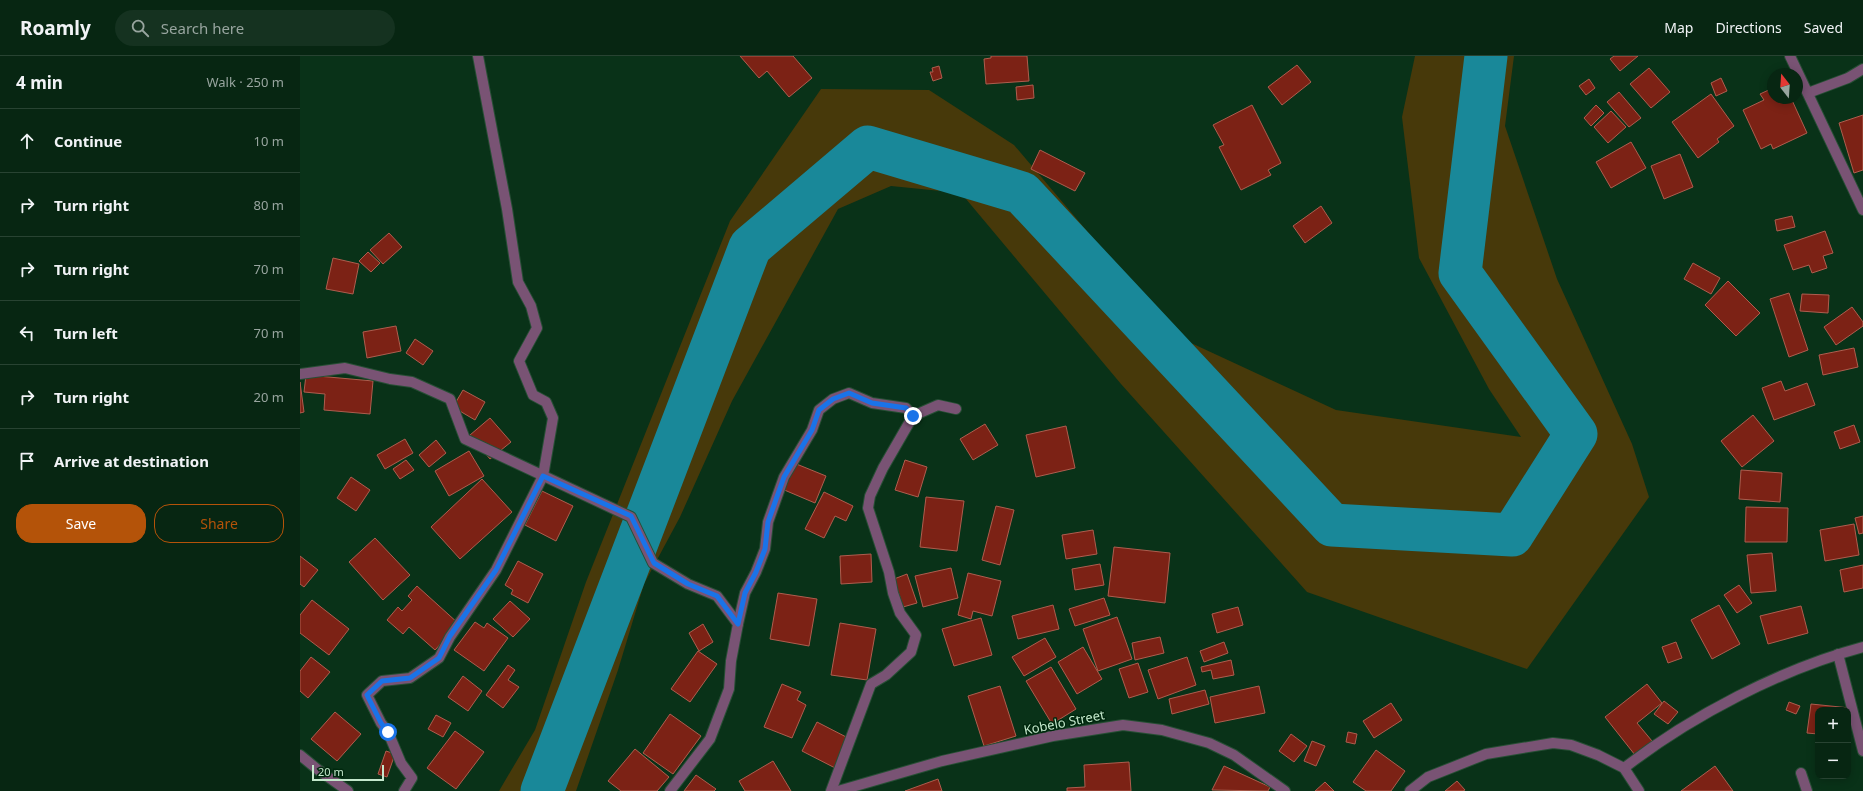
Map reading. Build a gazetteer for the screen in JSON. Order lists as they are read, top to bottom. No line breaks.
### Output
{"streets":{"street":["Kobelo Street"]},"scale_bar":"20 m","north":"top","page":{"header":"Roamly","search":"Search here","nav":["Map","Directions","Saved"],"heading":["4 min","Walk · 250 m"],"list":[["Continue","10 m"],["Turn right","80 m"],["Turn right","70 m"],["Turn left","70 m"],["Turn right","20 m"],"Arrive at destination"],"buttons":["Save","Share"],"map_buttons":["+","−"],"scale":"20 m"}}
